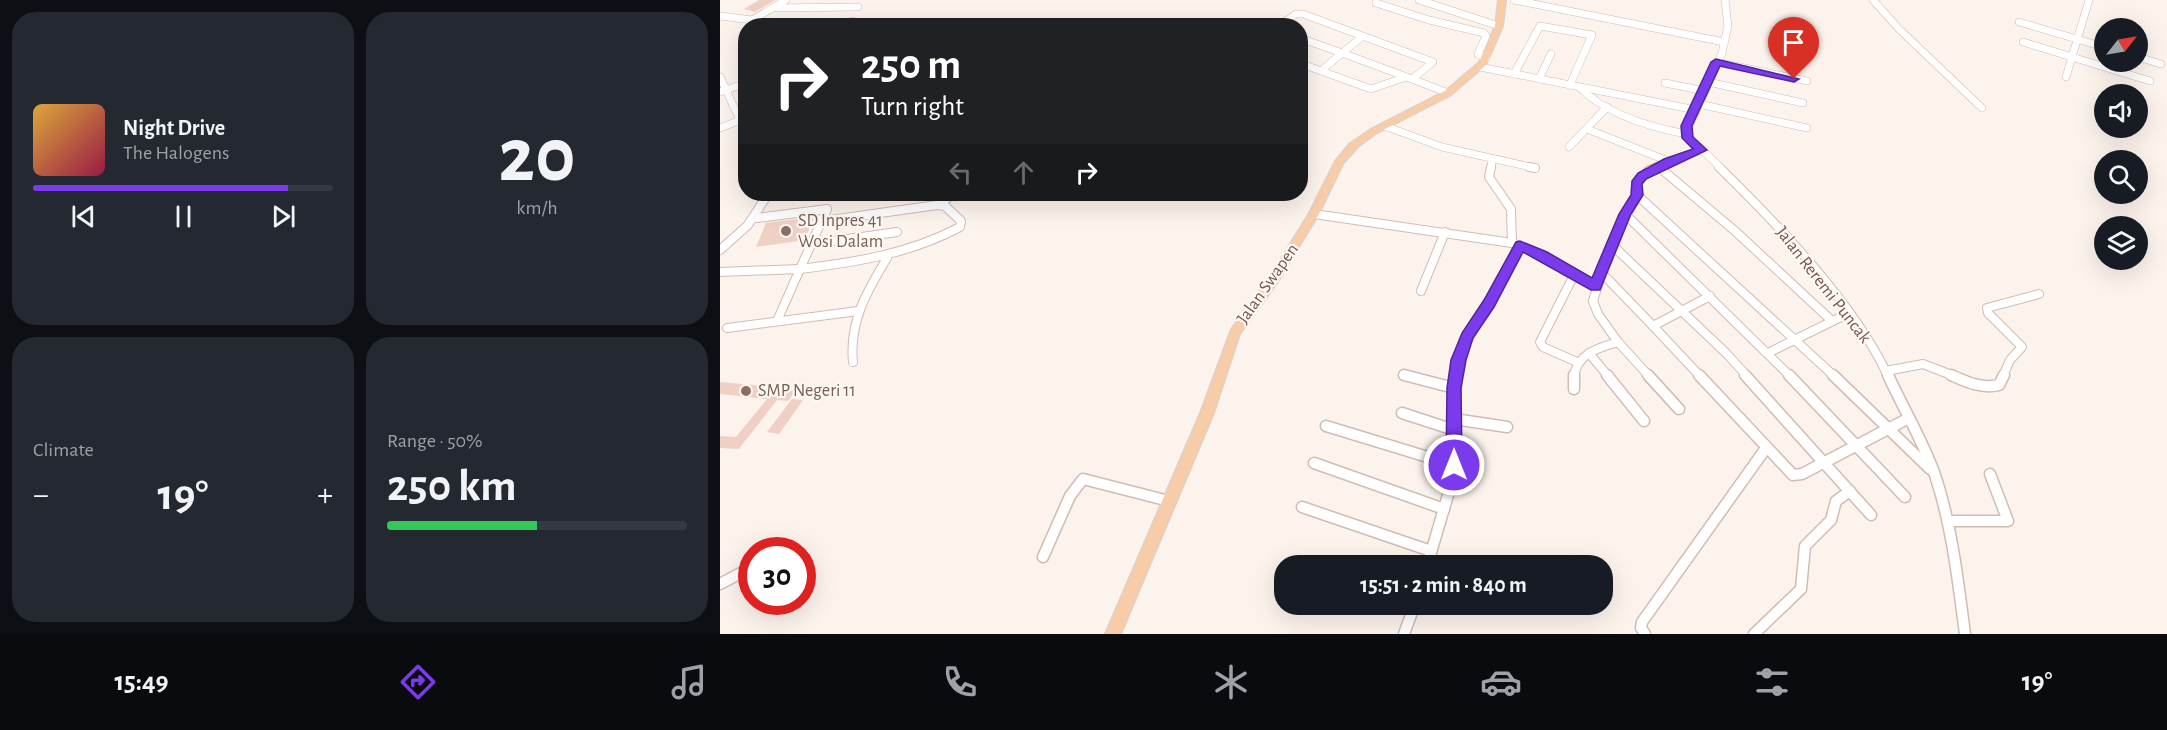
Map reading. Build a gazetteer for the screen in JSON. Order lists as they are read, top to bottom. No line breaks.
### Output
{"streets":{"main road":["Jalan Swapen"],"street":["Jalan Reremi Puncak"]},"places":["SD Inpres 41 Wosi Dalam","SMP Negeri 11"],"north":"top right","page":{"tile":[["20","km/h"],"Climate",["Range · 50%","250 km"]],"turn":["250 m","Turn right"],"song":["Night Drive","The Halogens"],"heat":["−","19°","+"],"limit":"30","trip":"15:51 · 2 min · 840 m","tabs":["15:49","19°"]}}
